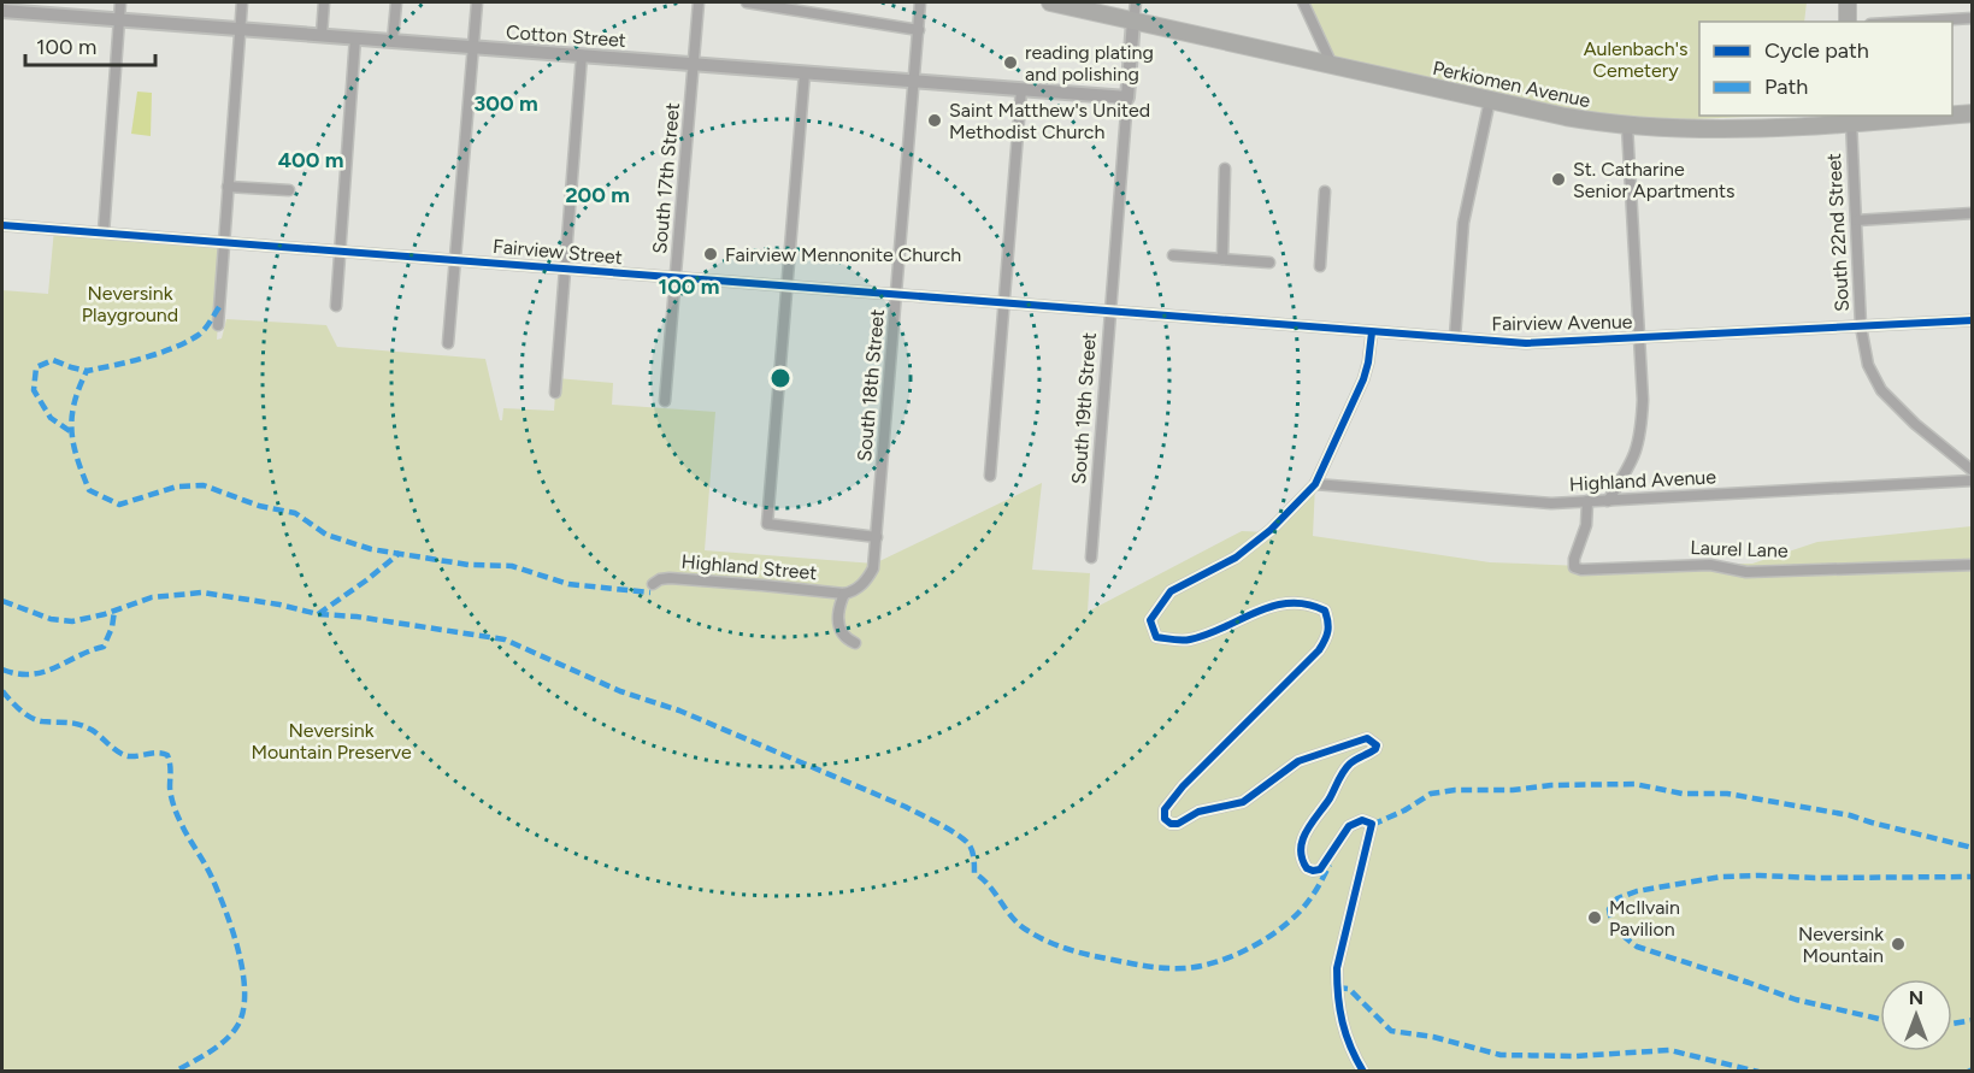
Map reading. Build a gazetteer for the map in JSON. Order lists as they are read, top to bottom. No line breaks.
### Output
{"streets":{"main road":["Perkiomen Avenue"],"street":["Cotton Street","South 17th Street","South 22nd Street","Fairview Street","Fairview Avenue","South 18th Street","South 19th Street","Highland Avenue","Laurel Lane","Highland Street"]},"crossings":[["Cotton Street","South 17th Street"],["Cotton Street","South 18th Street"],["Cotton Street","South 19th Street"],["Perkiomen Avenue","South 22nd Street"],["Perkiomen Avenue","South 19th Street"],["South 17th Street","Fairview Street"],["South 22nd Street","Fairview Avenue"],["Fairview Street","Fairview Avenue"],["Fairview Street","South 18th Street"],["Fairview Street","South 19th Street"],["Fairview Avenue","South 19th Street"],["South 18th Street","Highland Street"],["Highland Avenue","Laurel Lane"]],"parks":["Aulenbach's Cemetery","Neversink Playground","Neversink Mountain Preserve"],"places":["reading plating and polishing","Saint Matthew's United Methodist Church","St. Catharine Senior Apartments","Fairview Mennonite Church","McIlvain Pavilion","Neversink Mountain"],"legend":["Cycle path","Path"],"scale_bar":"100 m","north":"top","rings":["300 m","400 m","200 m","100 m"]}
